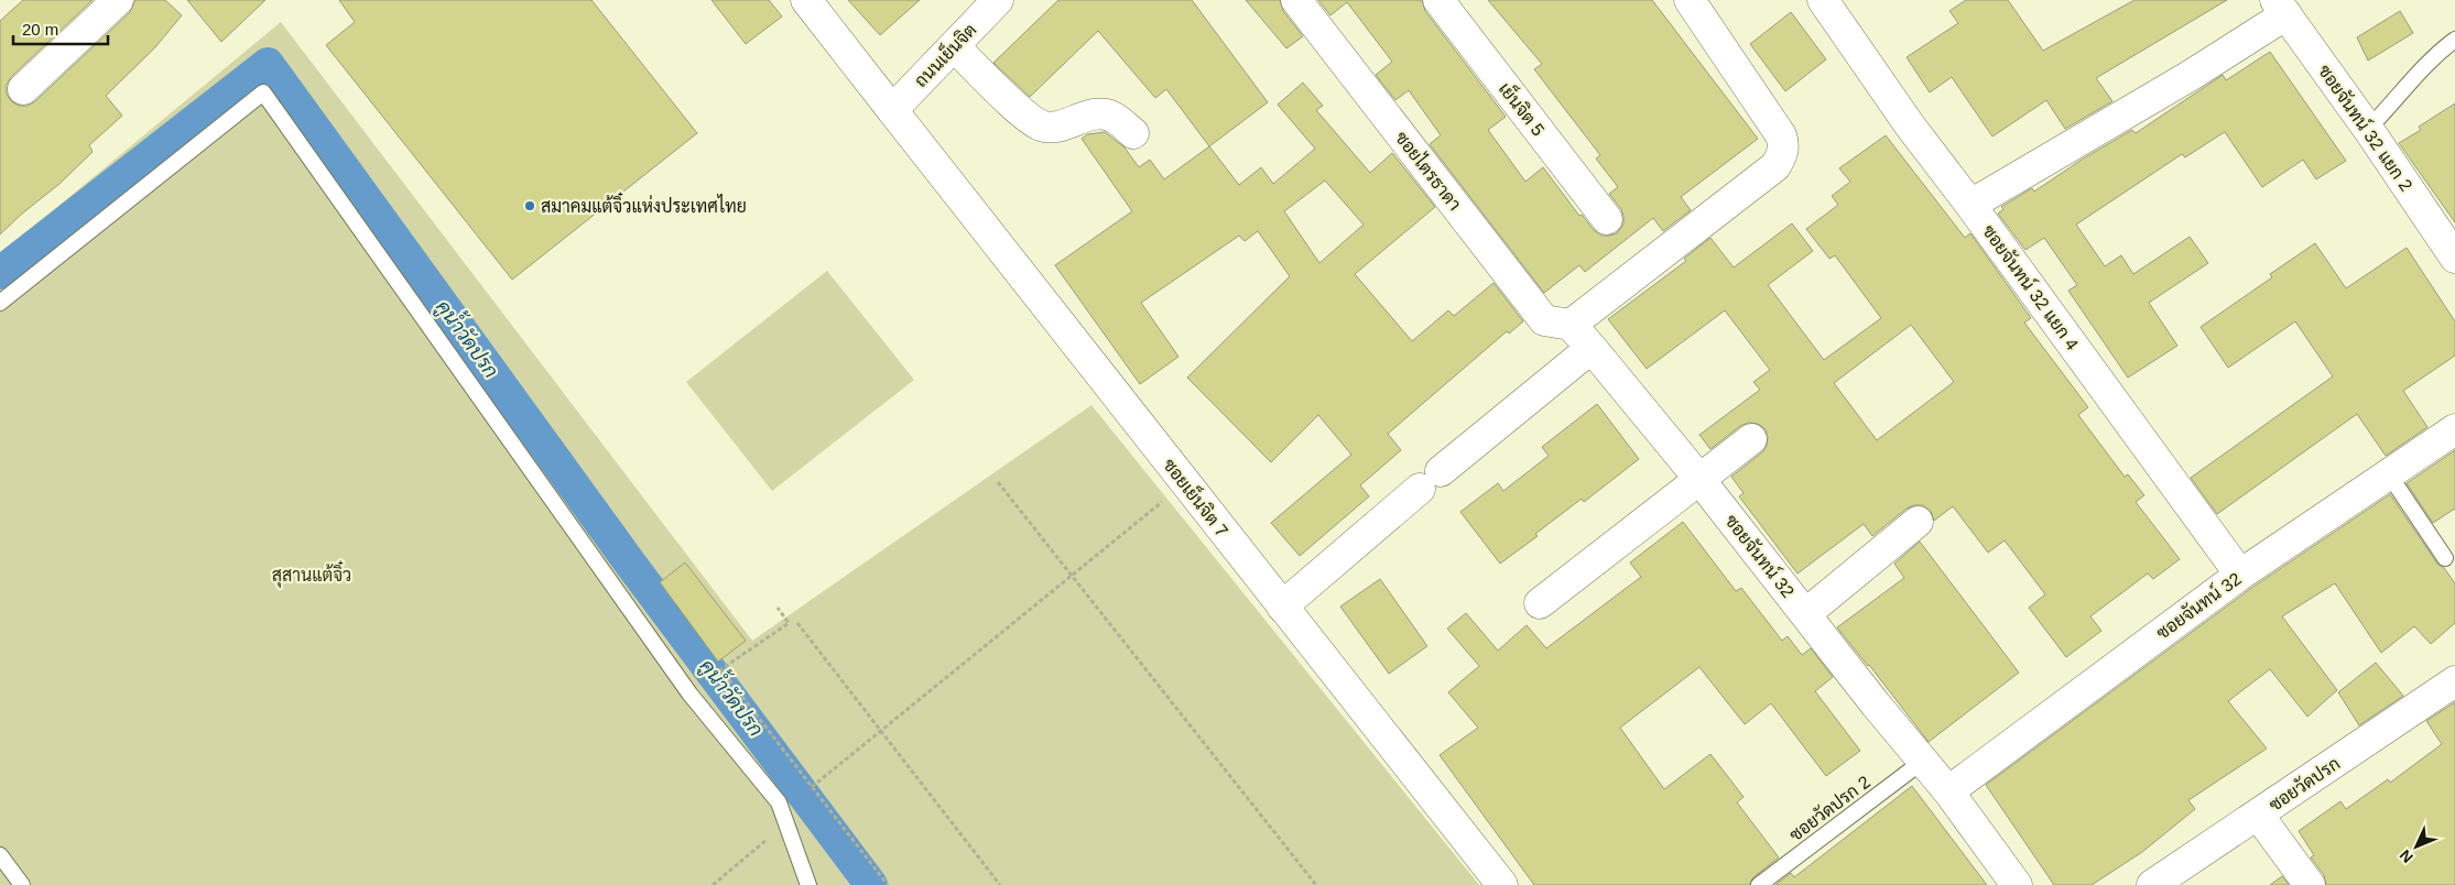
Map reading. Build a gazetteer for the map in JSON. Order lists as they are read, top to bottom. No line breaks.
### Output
{"streets":{"street":["ถนนเย็นจิต","เย็นจิต 5","ซอยจันทน์ 32 แยก 2","ซอยไตรธาดา","ซอยจันทน์ 32 แยก 4","ซอยเย็นจิต 7","ซอยจันทน์ 32","ซอยวัดปรก"],"lane":["ซอยวัดปรก 2"]},"crossings":[["ถนนเย็นจิต","ซอยเย็นจิต 7"],["ซอยไตรธาดา","ซอยจันทน์ 32"],["ซอยจันทน์ 32 แยก 4","ซอยจันทน์ 32"],["ซอยจันทน์ 32","ซอยวัดปรก 2"]],"water":["คูน้ำวัดปรก"],"parks":["สุสานแต้จิ๋ว"],"places":["สมาคมแต้จิ๋วแห่งประเทศไทย"],"scale_bar":"20 m","north":"bottom left"}
